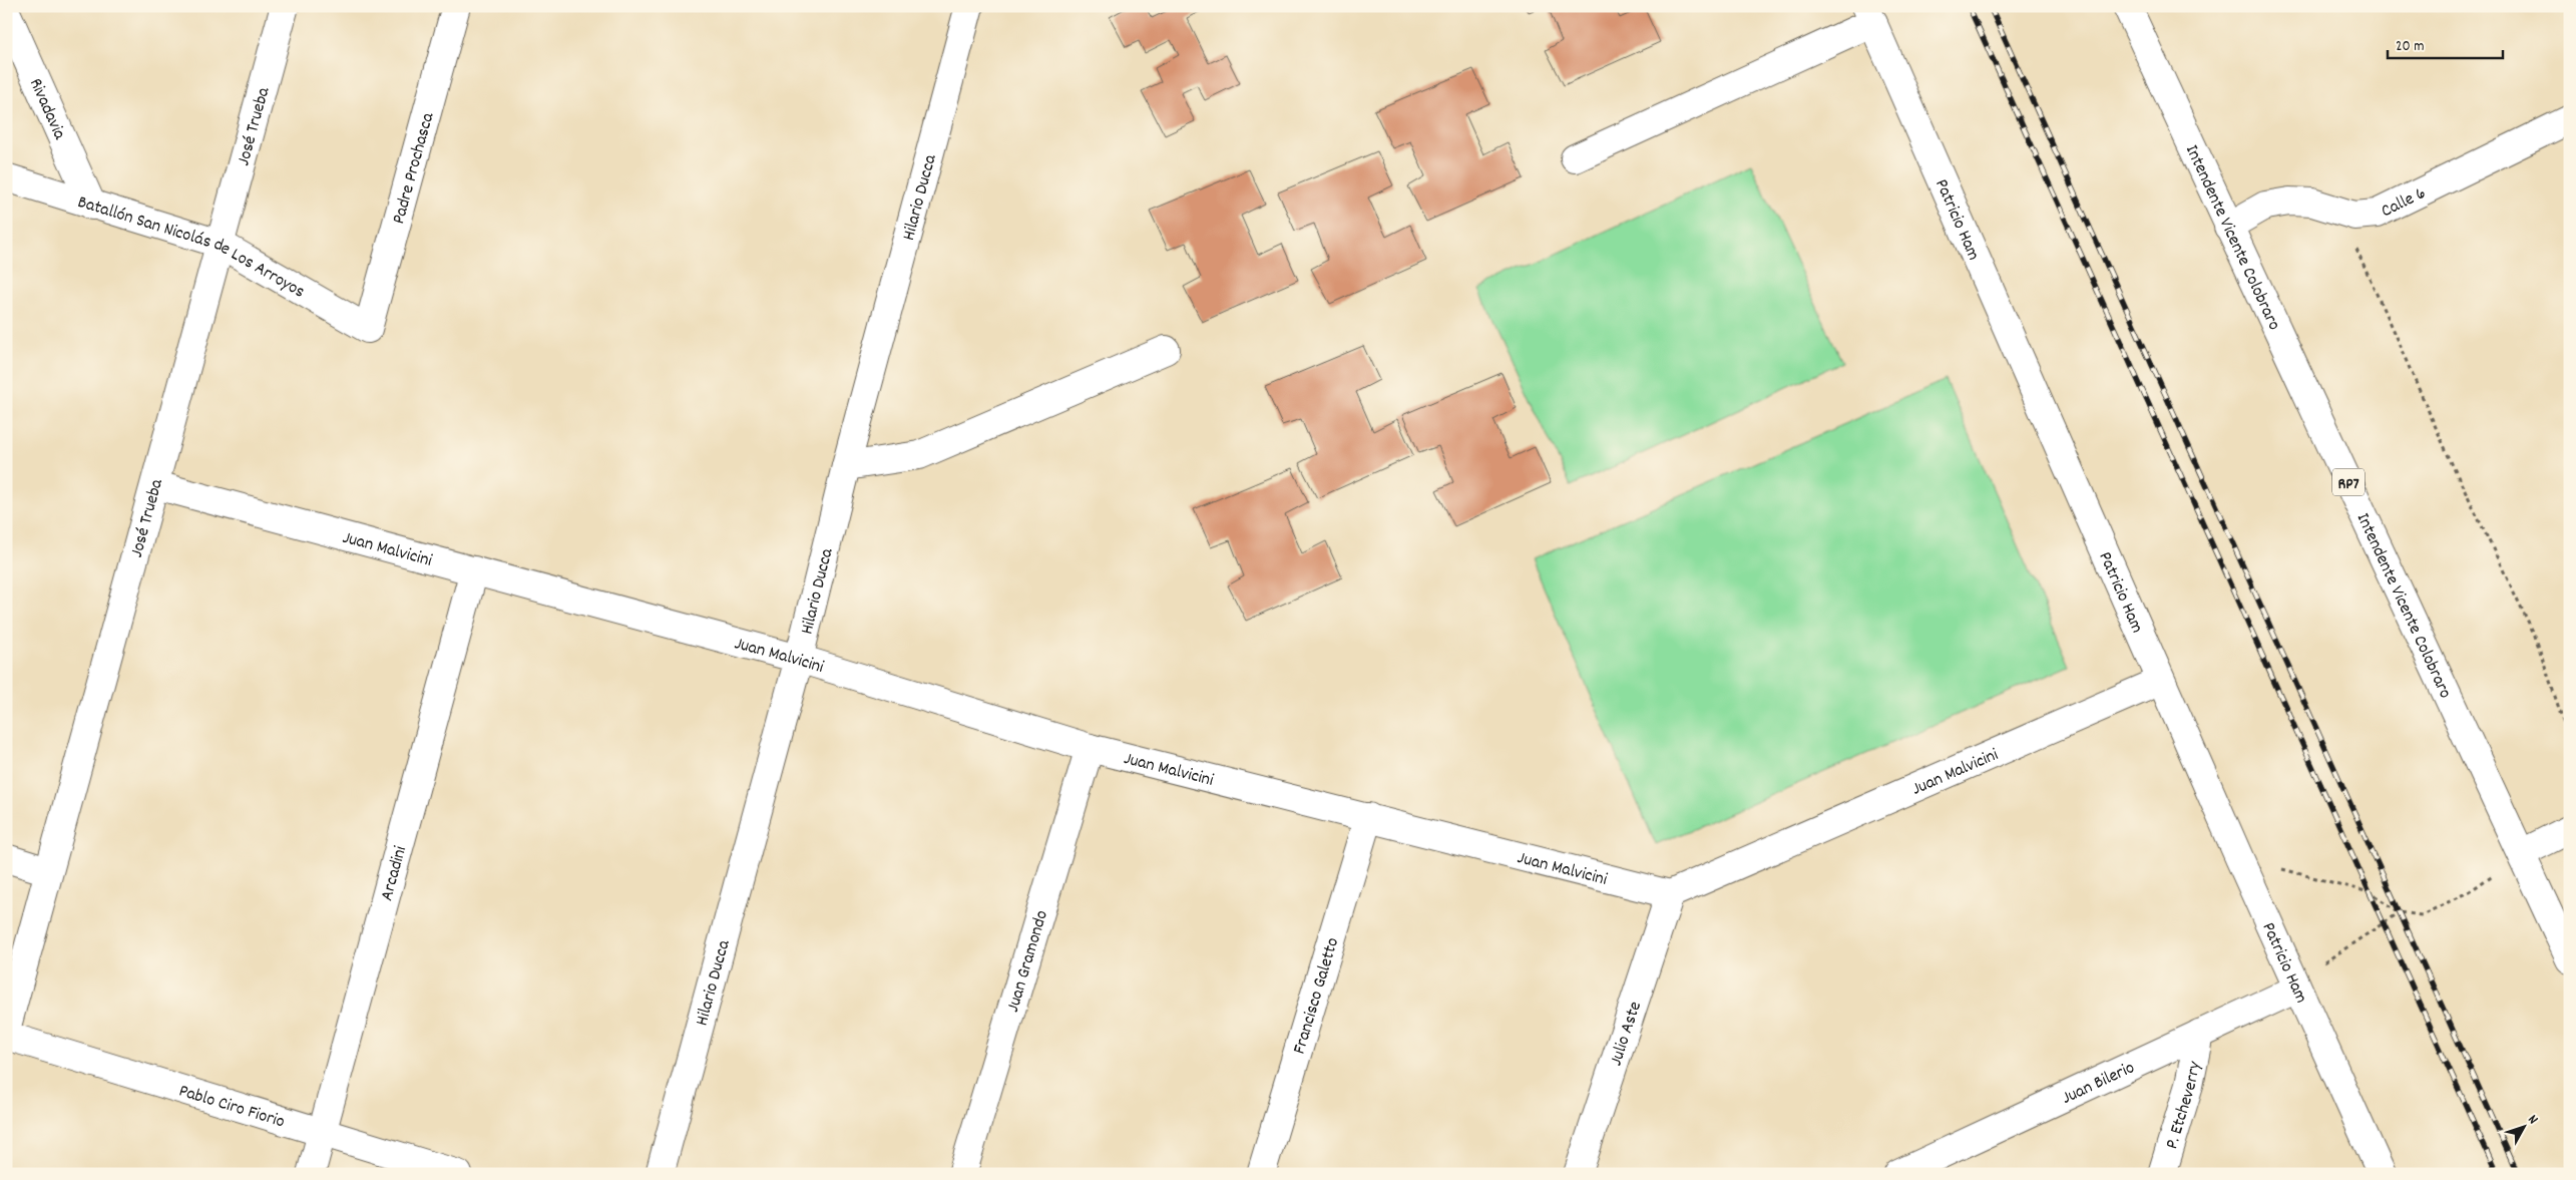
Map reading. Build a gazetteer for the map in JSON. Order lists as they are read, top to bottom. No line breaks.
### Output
{"streets":{"street":["Rivadavia","José Trueba","Padre Prochasca","Hilario Ducca","Calle 6","Patricio Ham","Intendente Vicente Colobraro","Batallón San Nicolás de Los Arroyos","RP7","Juan Malvicini","Arcadini","Juan Gramondo","Francisco Galetto","Julio Aste","Juan Bilerio","P. Etcheverry","Pablo Ciro Fiorio"]},"crossings":[["Rivadavia","Batallón San Nicolás de Los Arroyos"],["José Trueba","Batallón San Nicolás de Los Arroyos"],["José Trueba","Juan Malvicini"],["Padre Prochasca","Batallón San Nicolás de Los Arroyos"],["Hilario Ducca","Juan Malvicini"],["Calle 6","Intendente Vicente Colobraro"],["Patricio Ham","Juan Malvicini"],["Patricio Ham","Juan Bilerio"],["Juan Malvicini","Arcadini"],["Juan Malvicini","Juan Gramondo"],["Juan Malvicini","Francisco Galetto"],["Juan Malvicini","Julio Aste"],["Arcadini","Pablo Ciro Fiorio"],["Juan Bilerio","P. Etcheverry"]],"scale_bar":"20 m","north":"top right"}
